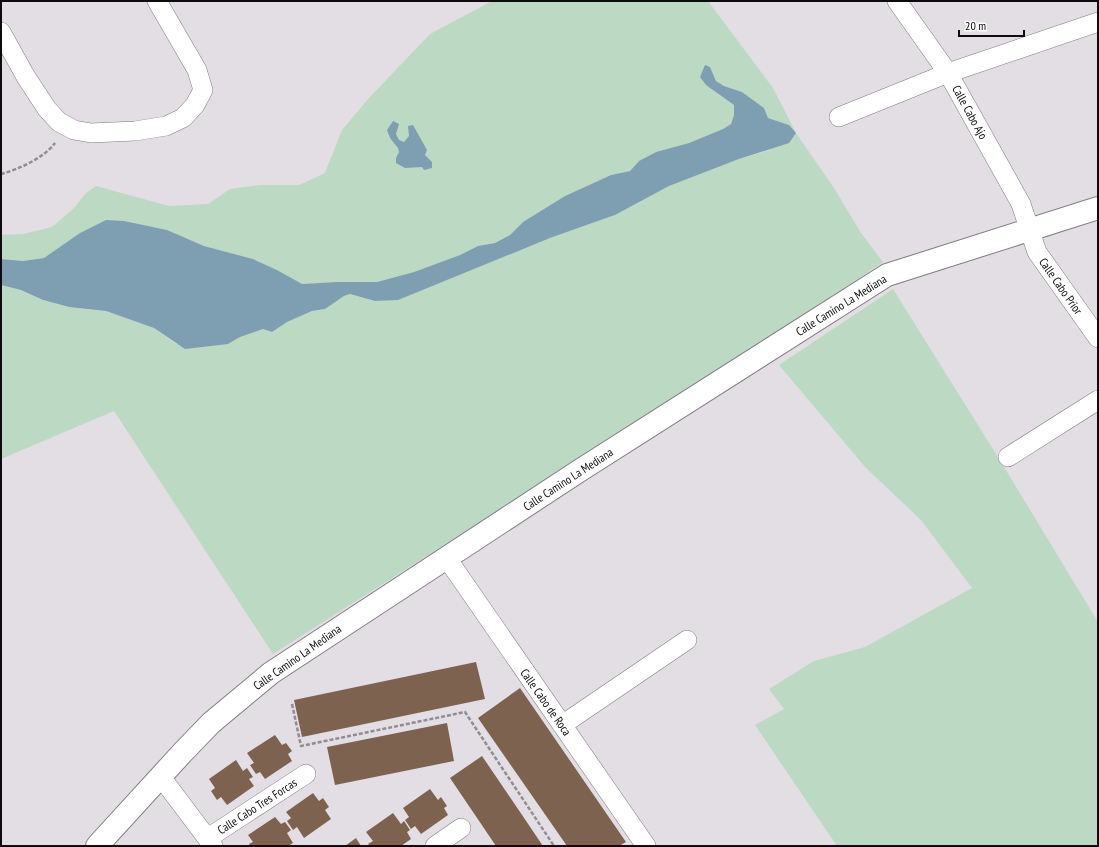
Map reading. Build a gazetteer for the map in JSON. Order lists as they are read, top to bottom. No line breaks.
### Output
{"streets":{"street":["Calle Cabo Ajo","Calle Cabo Prior","Calle Camino La Mediana","Calle Cabo de Roca","Calle Cabo Tres Forcas"]},"crossings":[["Calle Cabo Ajo","Calle Cabo Prior"],["Calle Cabo Ajo","Calle Camino La Mediana"],["Calle Cabo Prior","Calle Camino La Mediana"],["Calle Camino La Mediana","Calle Cabo de Roca"],["Calle Camino La Mediana","Calle Cabo Tres Forcas"]],"scale_bar":"20 m"}
